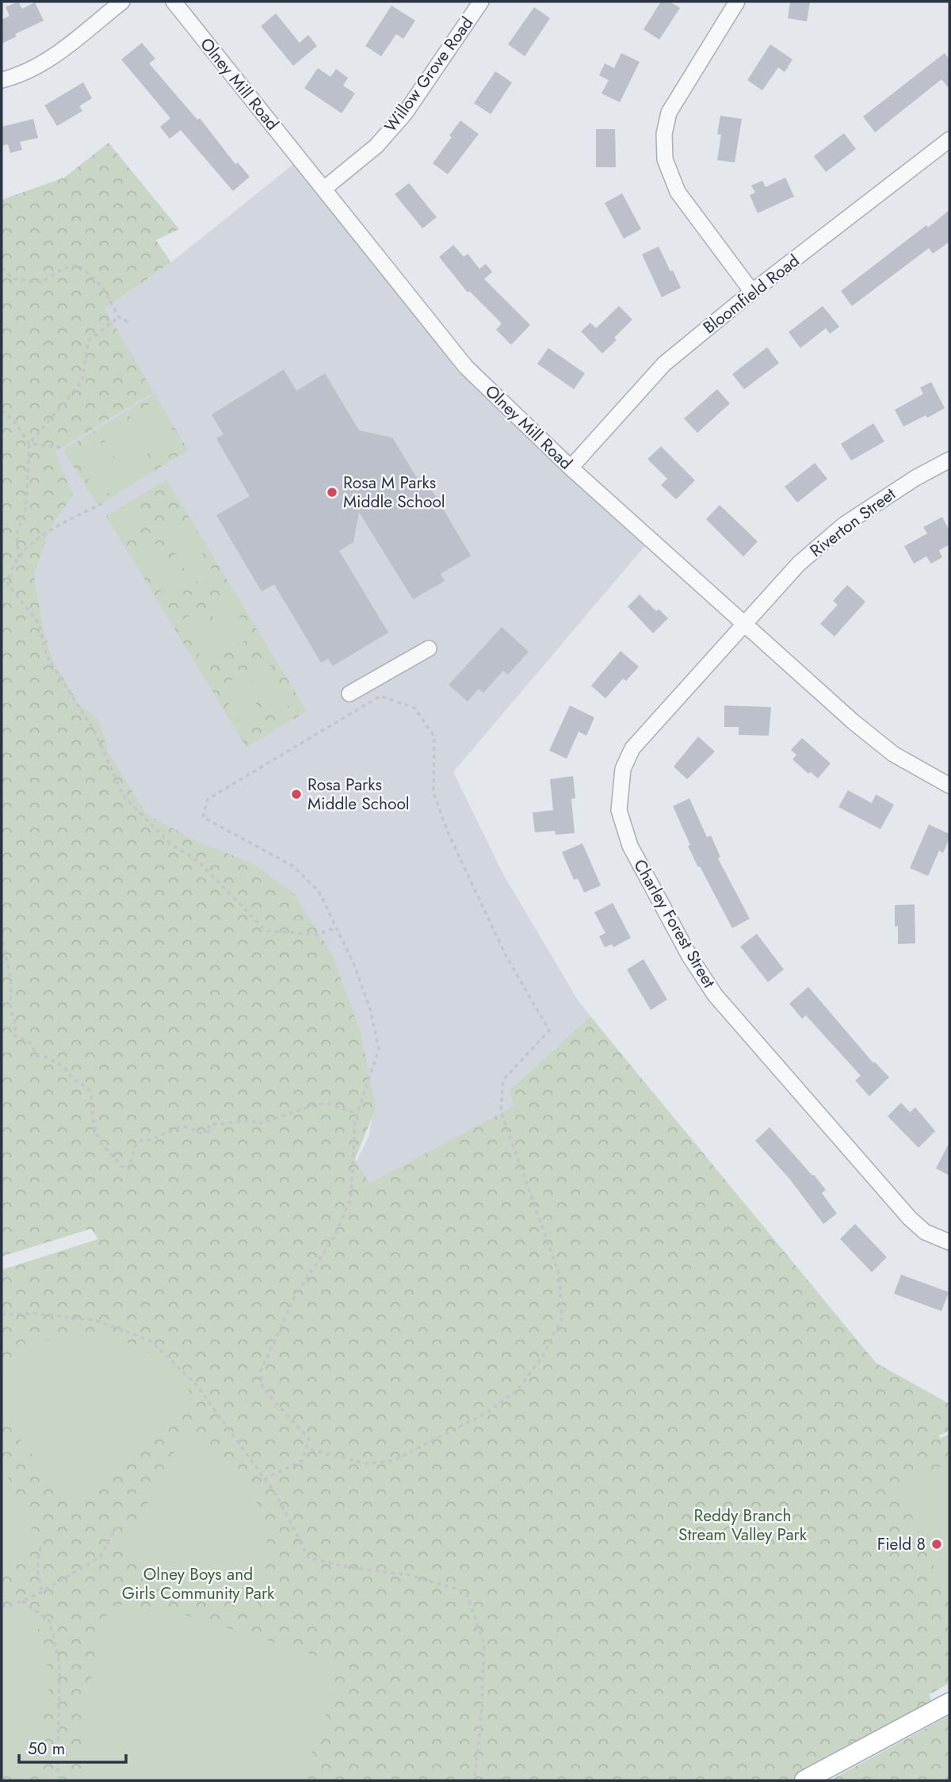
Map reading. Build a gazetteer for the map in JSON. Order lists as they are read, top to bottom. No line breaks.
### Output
{"streets":{"street":["Willow Grove Road","Olney Mill Road","Bloomfield Road","Riverton Street","Charley Forest Street"]},"crossings":[["Willow Grove Road","Olney Mill Road"],["Olney Mill Road","Bloomfield Road"],["Olney Mill Road","Riverton Street"],["Olney Mill Road","Charley Forest Street"],["Riverton Street","Charley Forest Street"]],"parks":["Reddy Branch Stream Valley Park","Olney Boys and Girls Community Park"],"places":["Rosa M Parks Middle School","Rosa Parks Middle School","Field 8"],"scale_bar":"50 m"}
